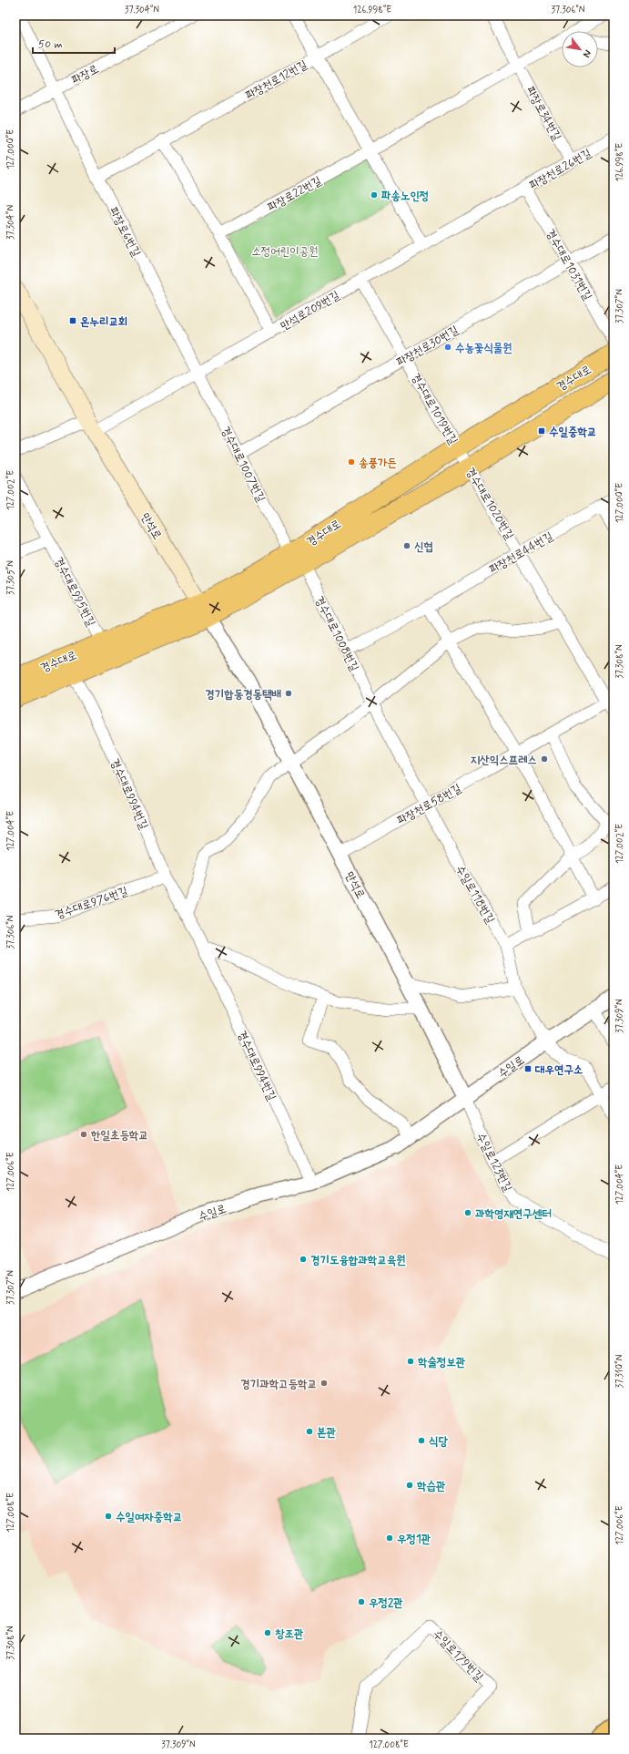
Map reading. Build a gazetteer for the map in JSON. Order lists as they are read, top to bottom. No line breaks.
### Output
{"streets":{"main road":["경수대로","만석로"],"street":["파장로","파장천로12번길","파장로34번길","파장천로26번길","파장로22번길","파장로6번길","경수대로1031번길","만석로209번길","파장천로30번길","경수대로1019번길","경수대로1007번길","경수대로1020번길","파장천로44번길","경수대로995번길","경수대로1008번길","경수대로994번길","파장천로58번길","수일로118번길","경수대로976번길","수일로","수일로123번길","수일로179번길"]},"crossings":[["파장로","파장로6번길"],["파장천로12번길","파장로6번길"],["파장로34번길","파장천로26번길"],["파장로34번길","파장로22번길"],["파장천로26번길","경수대로1031번길"],["파장천로26번길","만석로209번길"],["파장로6번길","만석로209번길"],["파장로6번길","경수대로1007번길"],["경수대로1031번길","만석로209번길"],["경수대로1031번길","파장천로30번길"],["만석로209번길","경수대로1019번길"],["만석로209번길","경수대로1007번길"],["만석로209번길","만석로"],["파장천로30번길","경수대로1019번길"],["파장천로30번길","경수대로1007번길"],["경수대로","경수대로1019번길"],["경수대로","경수대로1007번길"],["경수대로","경수대로1020번길"],["경수대로","만석로"],["경수대로","경수대로995번길"],["경수대로","경수대로1008번길"],["경수대로","경수대로994번길"],["경수대로1019번길","경수대로1020번길"],["경수대로1007번길","경수대로1008번길"],["경수대로1020번길","파장천로44번길"],["경수대로1020번길","파장천로58번길"],["만석로","파장천로58번길"],["만석로","수일로"],["만석로","수일로123번길"],["파장천로44번길","경수대로1008번길"],["경수대로1008번길","파장천로58번길"],["경수대로1008번길","수일로118번길"],["경수대로994번길","경수대로976번길"],["경수대로994번길","수일로"],["파장천로58번길","수일로118번길"],["수일로118번길","수일로"],["수일로","수일로123번길"]],"parks":["소정어린이공원"],"places":{"other":["파송노인정","수농꽃식물원","송풍가든","신협","경기합동경동택배","지산익스프레스","한일초등학교","과학영재연구센터","경기도융합과학교육원","학술정보관","경기과학고등학교","본관","식당","학습관","수일여자중학교","우정1관","우정2관","창조관"],"transit":["온누리교회","수일중학교","대우연구소"]},"scale_bar":"50 m","north":"bottom right","coordinates":["37.304°N","126.998°E","37.306°N","127.000°E","37.307°N","127.002°E","37.305°N","37.308°N","127.004°E","37.309°N","127.006°E","37.310°N","127.008°E"]}
